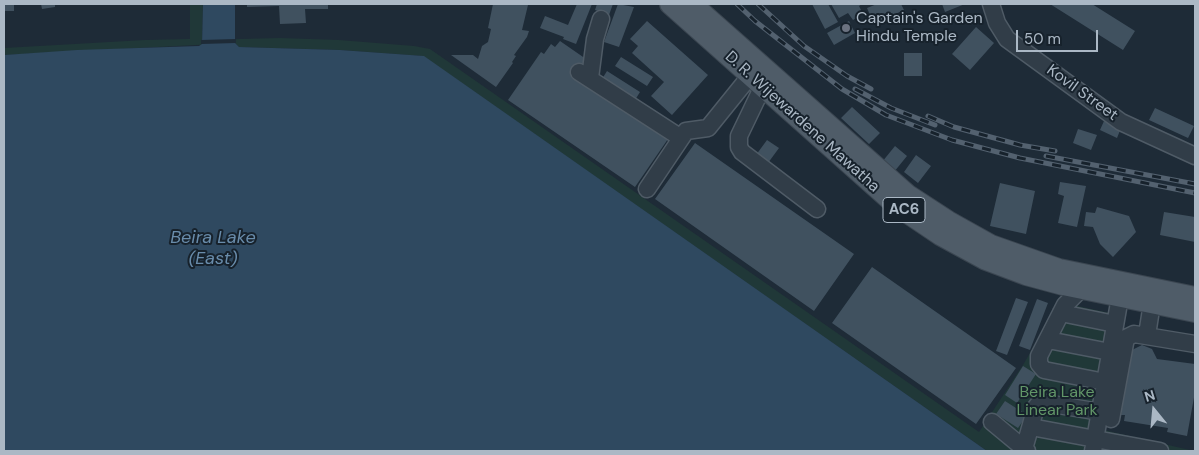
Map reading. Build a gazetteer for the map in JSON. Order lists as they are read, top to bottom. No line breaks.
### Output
{"streets":{"main road":["D. R. Wijewardene Mawatha","AC6"],"lane":["Kovil Street"]},"water":["Beira Lake (East)"],"parks":["Beira Lake Linear Park"],"places":["Captain's Garden Hindu Temple"],"scale_bar":"50 m","north":"top"}
